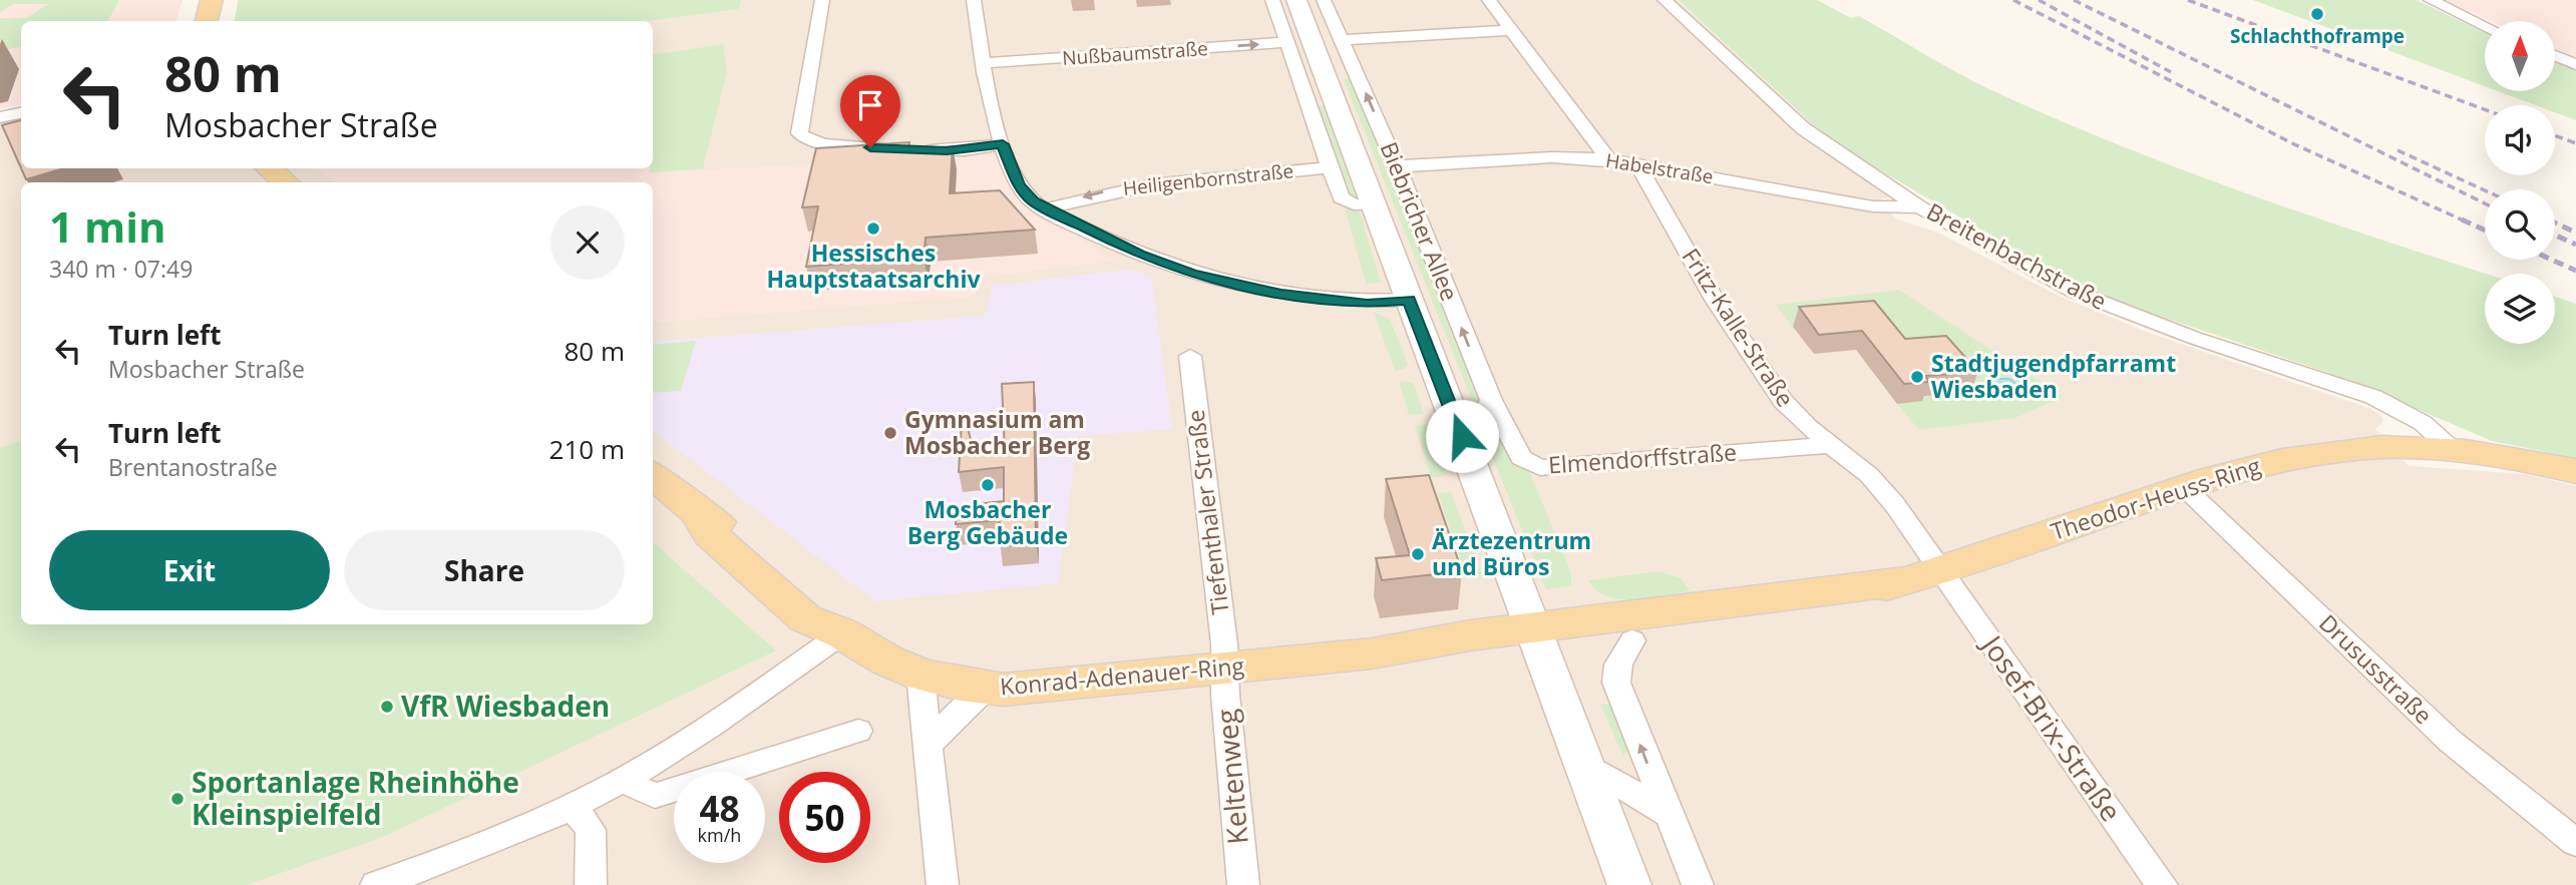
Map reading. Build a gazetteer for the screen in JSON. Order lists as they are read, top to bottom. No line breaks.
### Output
{"streets":{"main road":["Biebricher Allee","Theodor-Heuss-Ring","Konrad-Adenauer-Ring"],"street":["Nußbaumstraße","Habelstraße","Heiligenbornstraße","Breitenbachstraße","Fritz-Kalle-Straße","Elmendorffstraße","Tiefenthaler Straße","Drususstraße","Josef-Brix-Straße","Keltenweg"]},"crossings":[["Nußbaumstraße","Biebricher Allee"],["Habelstraße","Biebricher Allee"],["Habelstraße","Breitenbachstraße"],["Habelstraße","Fritz-Kalle-Straße"],["Heiligenbornstraße","Biebricher Allee"],["Biebricher Allee","Elmendorffstraße"],["Biebricher Allee","Theodor-Heuss-Ring"],["Biebricher Allee","Konrad-Adenauer-Ring"],["Breitenbachstraße","Theodor-Heuss-Ring"],["Fritz-Kalle-Straße","Elmendorffstraße"],["Fritz-Kalle-Straße","Theodor-Heuss-Ring"],["Fritz-Kalle-Straße","Josef-Brix-Straße"],["Theodor-Heuss-Ring","Drususstraße"],["Theodor-Heuss-Ring","Konrad-Adenauer-Ring"],["Theodor-Heuss-Ring","Josef-Brix-Straße"],["Tiefenthaler Straße","Konrad-Adenauer-Ring"],["Tiefenthaler Straße","Keltenweg"],["Konrad-Adenauer-Ring","Keltenweg"]],"places":["Schlachthoframpe","Hessisches Hauptstaatsarchiv","Stadtjugendpfarramt Wiesbaden","Gymnasium am Mosbacher Berg","Mosbacher Berg Gebäude","Ärztezentrum und Büros","VfR Wiesbaden","Sportanlage Rheinhöhe Kleinspielfeld"],"north":"top","page":{"turn":["80 m","Mosbacher Straße"],"heading":["1 min","340 m · 07:49"],"list":[{"name":"Turn left","note":"Mosbacher Straße","value":"80 m"},{"name":"Turn left","note":"Brentanostraße","value":"210 m"}],"buttons":["Exit","Share"],"speed":"48 km/h","limit":"50"}}
